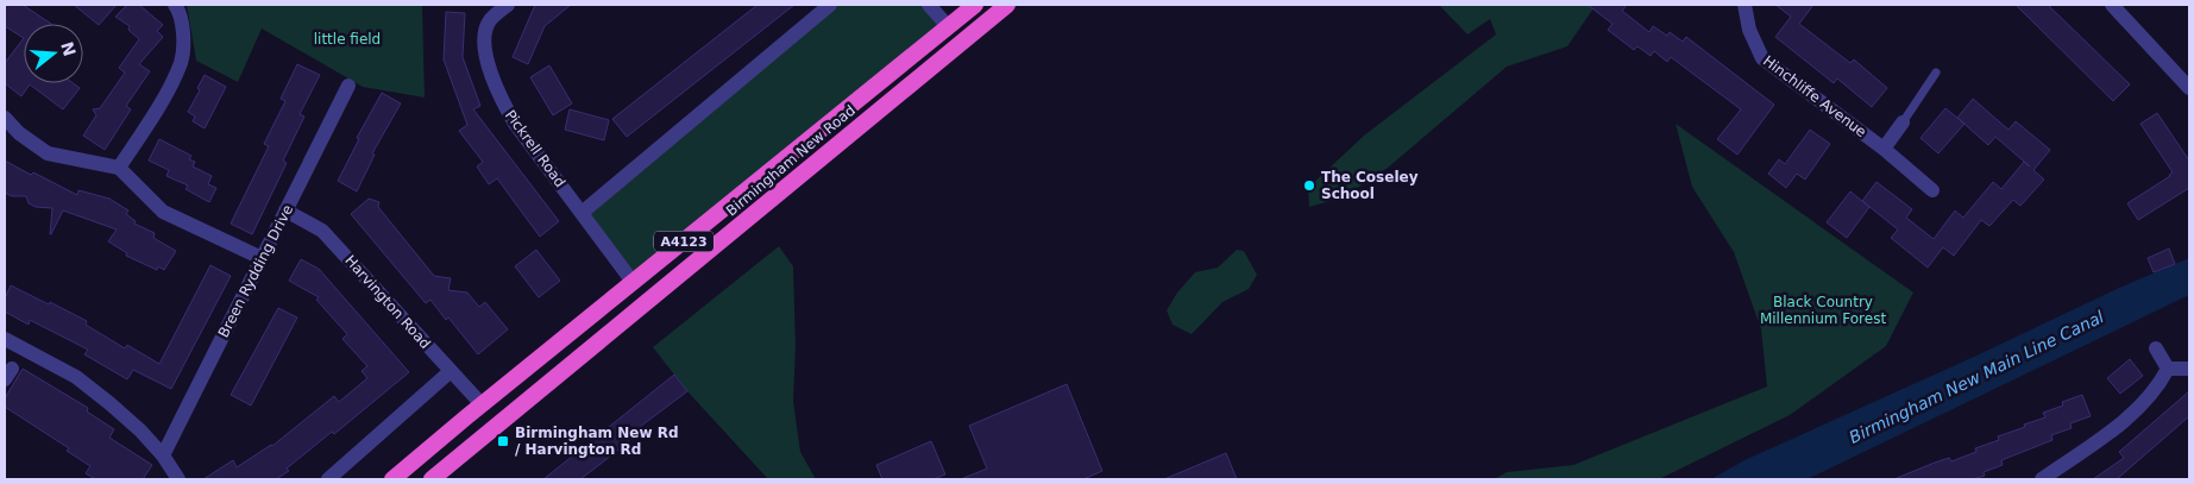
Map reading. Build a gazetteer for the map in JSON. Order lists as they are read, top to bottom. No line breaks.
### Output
{"streets":{"highway":["Birmingham New Road","A4123"],"street":["Hinchliffe Avenue","Pickrell Road","Breen Rydding Drive","Harvington Road"]},"crossings":[["Pickrell Road","Birmingham New Road"],["Birmingham New Road","Harvington Road"],["Breen Rydding Drive","Harvington Road"]],"water":["Birmingham New Main Line Canal"],"parks":["little field","Black Country Millennium Forest"],"places":{"other":["The Coseley School"],"transit":["Birmingham New Rd / Harvington Rd"]},"north":"right"}
